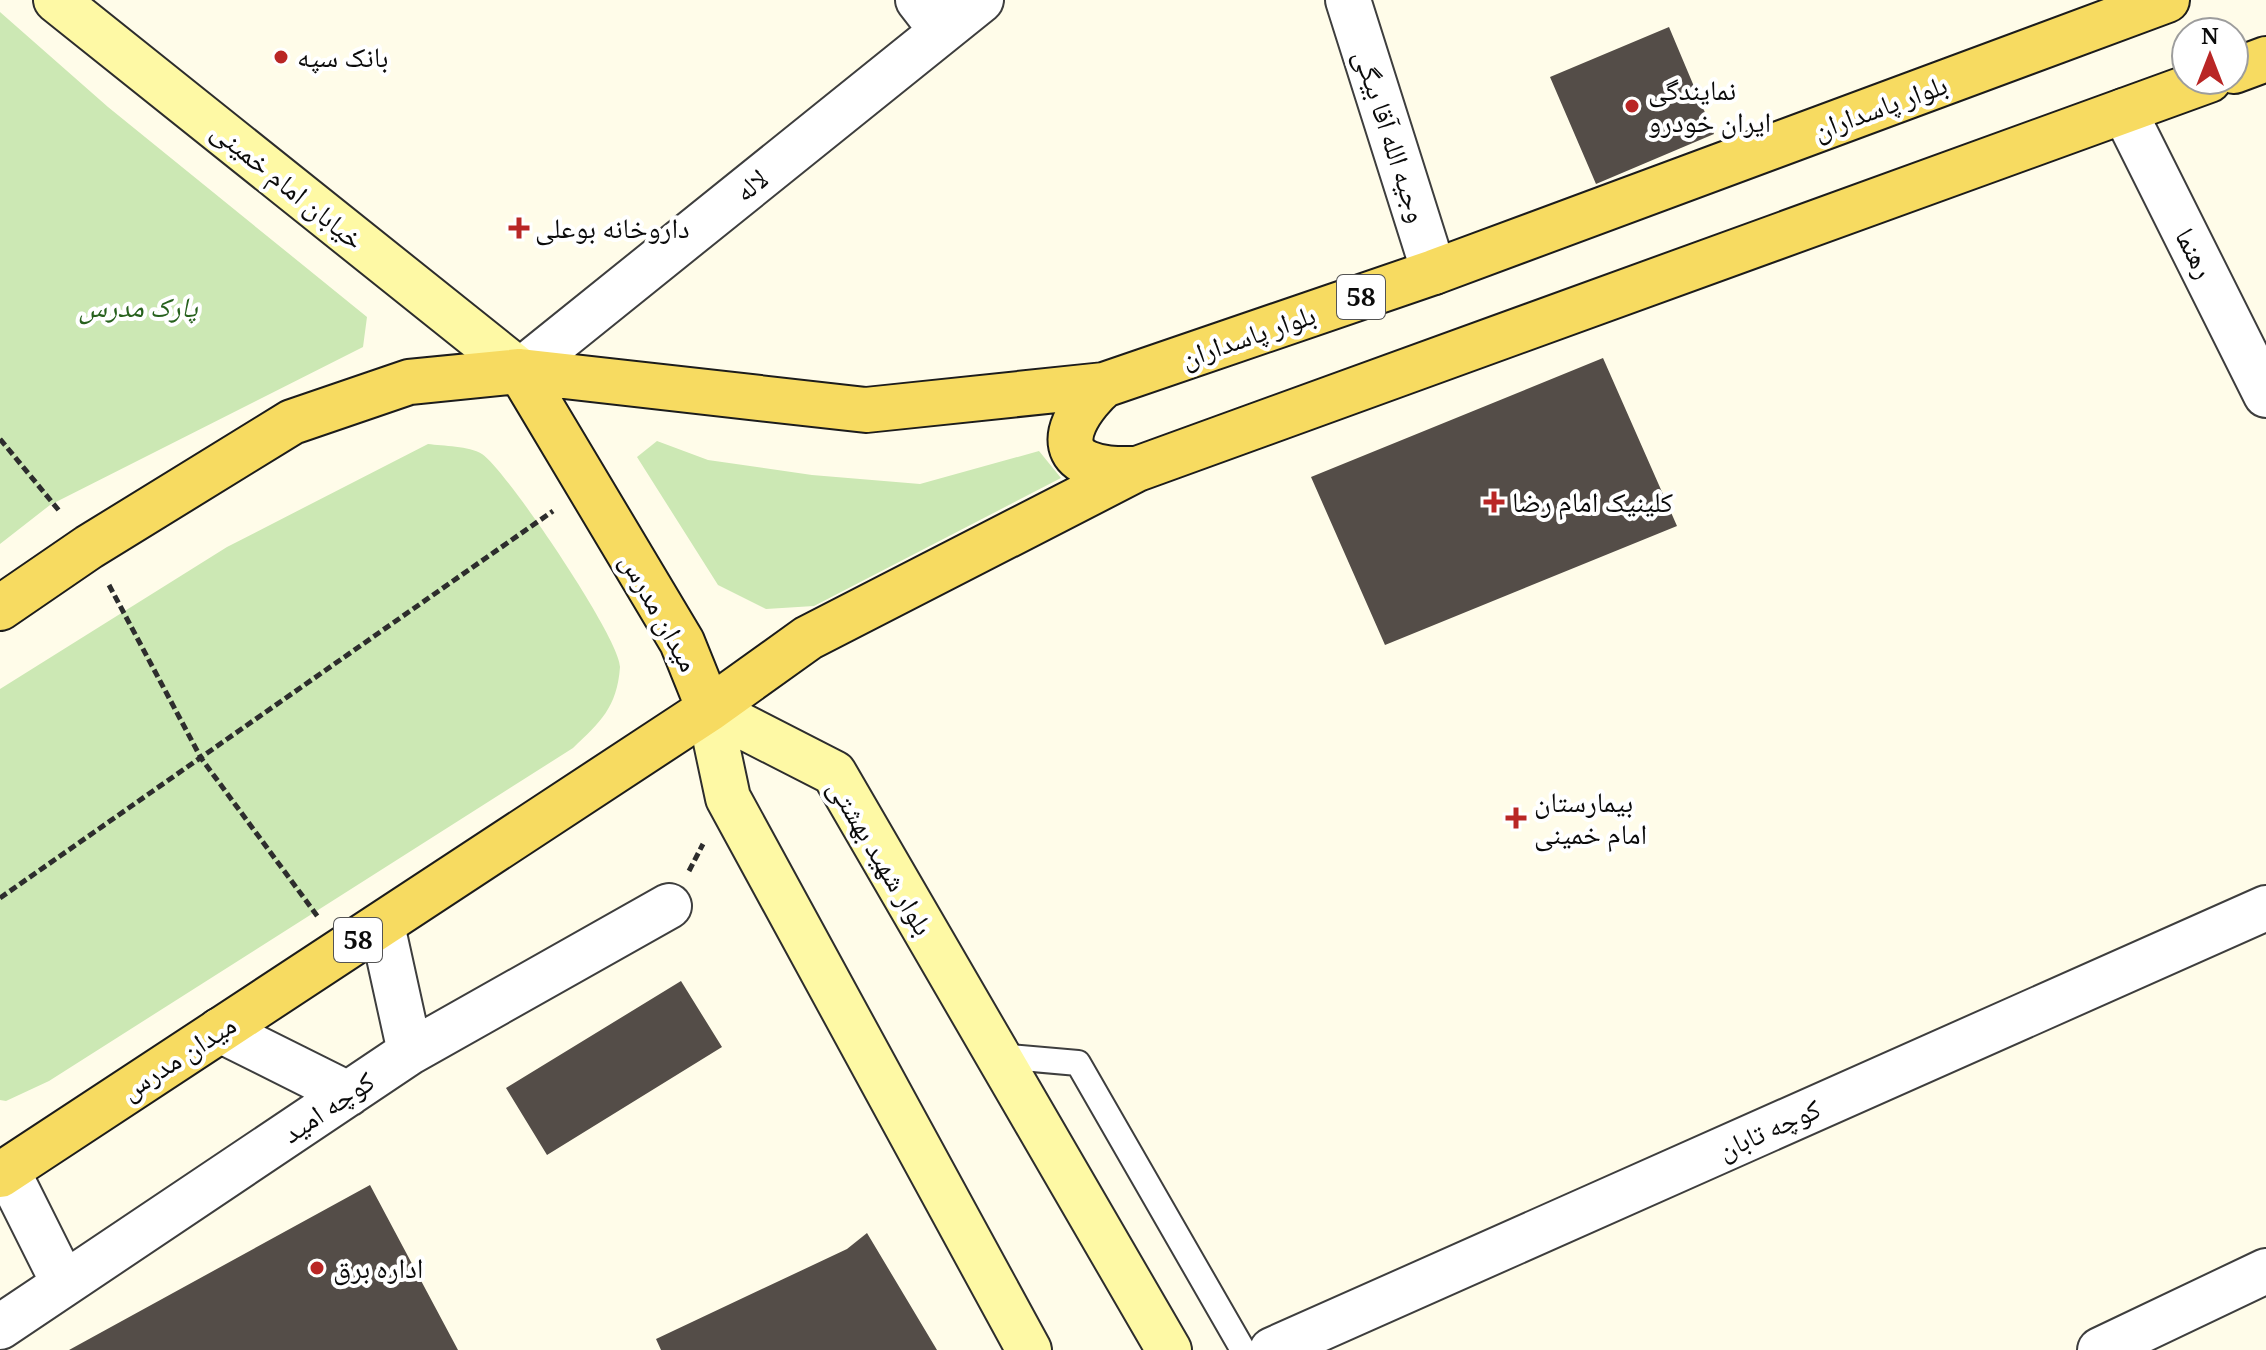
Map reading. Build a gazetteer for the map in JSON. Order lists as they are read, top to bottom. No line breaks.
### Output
{"streets":{"main road":["بلوار پاسداران","خیابان امام خمینی","58","میدان مدرس","بلوار شهید بهشتی"],"street":["وجیه الله آقا بیگی","لاله","رهنما","کوچه امید","کوچه تابان"]},"crossings":[["بلوار پاسداران","وجیه الله آقا بیگی"],["بلوار پاسداران","خیابان امام خمینی"],["بلوار پاسداران","لاله"],["بلوار پاسداران","58"],["بلوار پاسداران","میدان مدرس"],["خیابان امام خمینی","لاله"],["خیابان امام خمینی","58"],["خیابان امام خمینی","میدان مدرس"],["لاله","58"],["لاله","میدان مدرس"],["رهنما","58"],["58","میدان مدرس"],["58","بلوار شهید بهشتی"],["میدان مدرس","بلوار شهید بهشتی"]],"parks":["پارک مدرس"],"places":{"other":["بانک سپه","نمایندگی ایران خودرو","اداره برق"],"health":["داروخانه بوعلی","کلینیک امام رضا","بیمارستان امام خمینی"]},"north":"top"}
